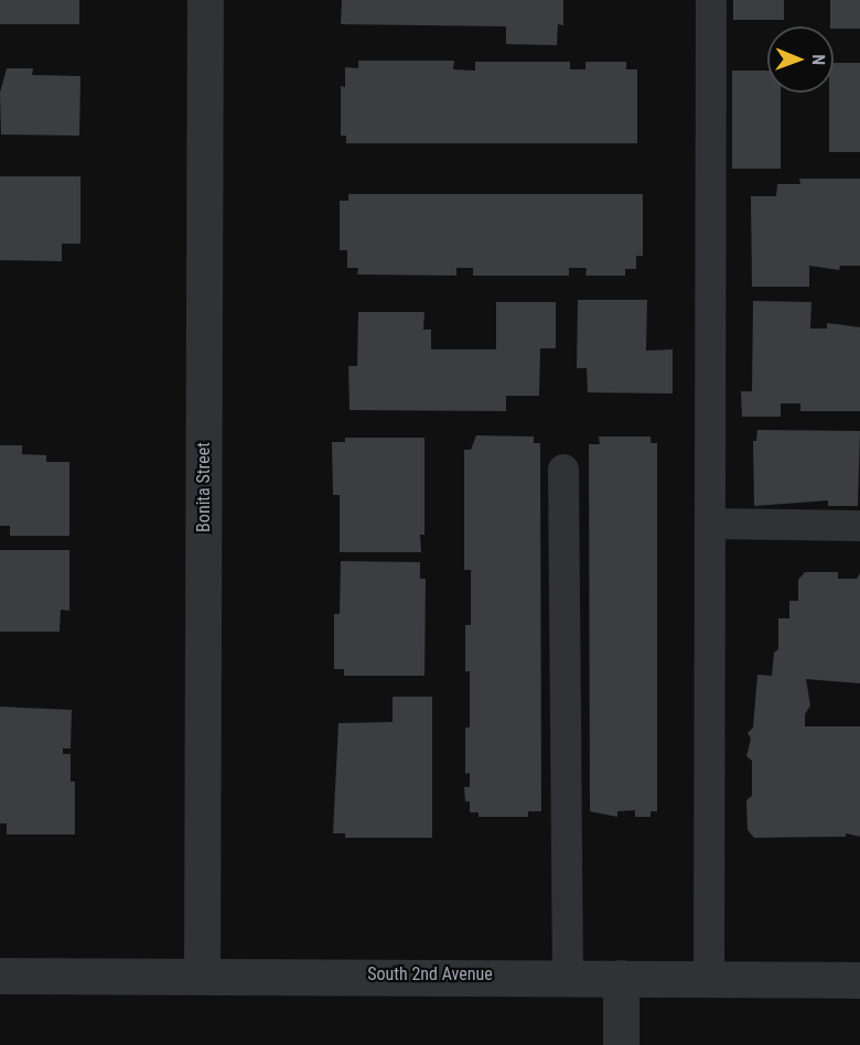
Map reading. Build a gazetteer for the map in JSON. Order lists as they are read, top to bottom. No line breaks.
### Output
{"streets":{"street":["Bonita Street","South 2nd Avenue"]},"crossings":[["Bonita Street","South 2nd Avenue"]],"north":"right"}
